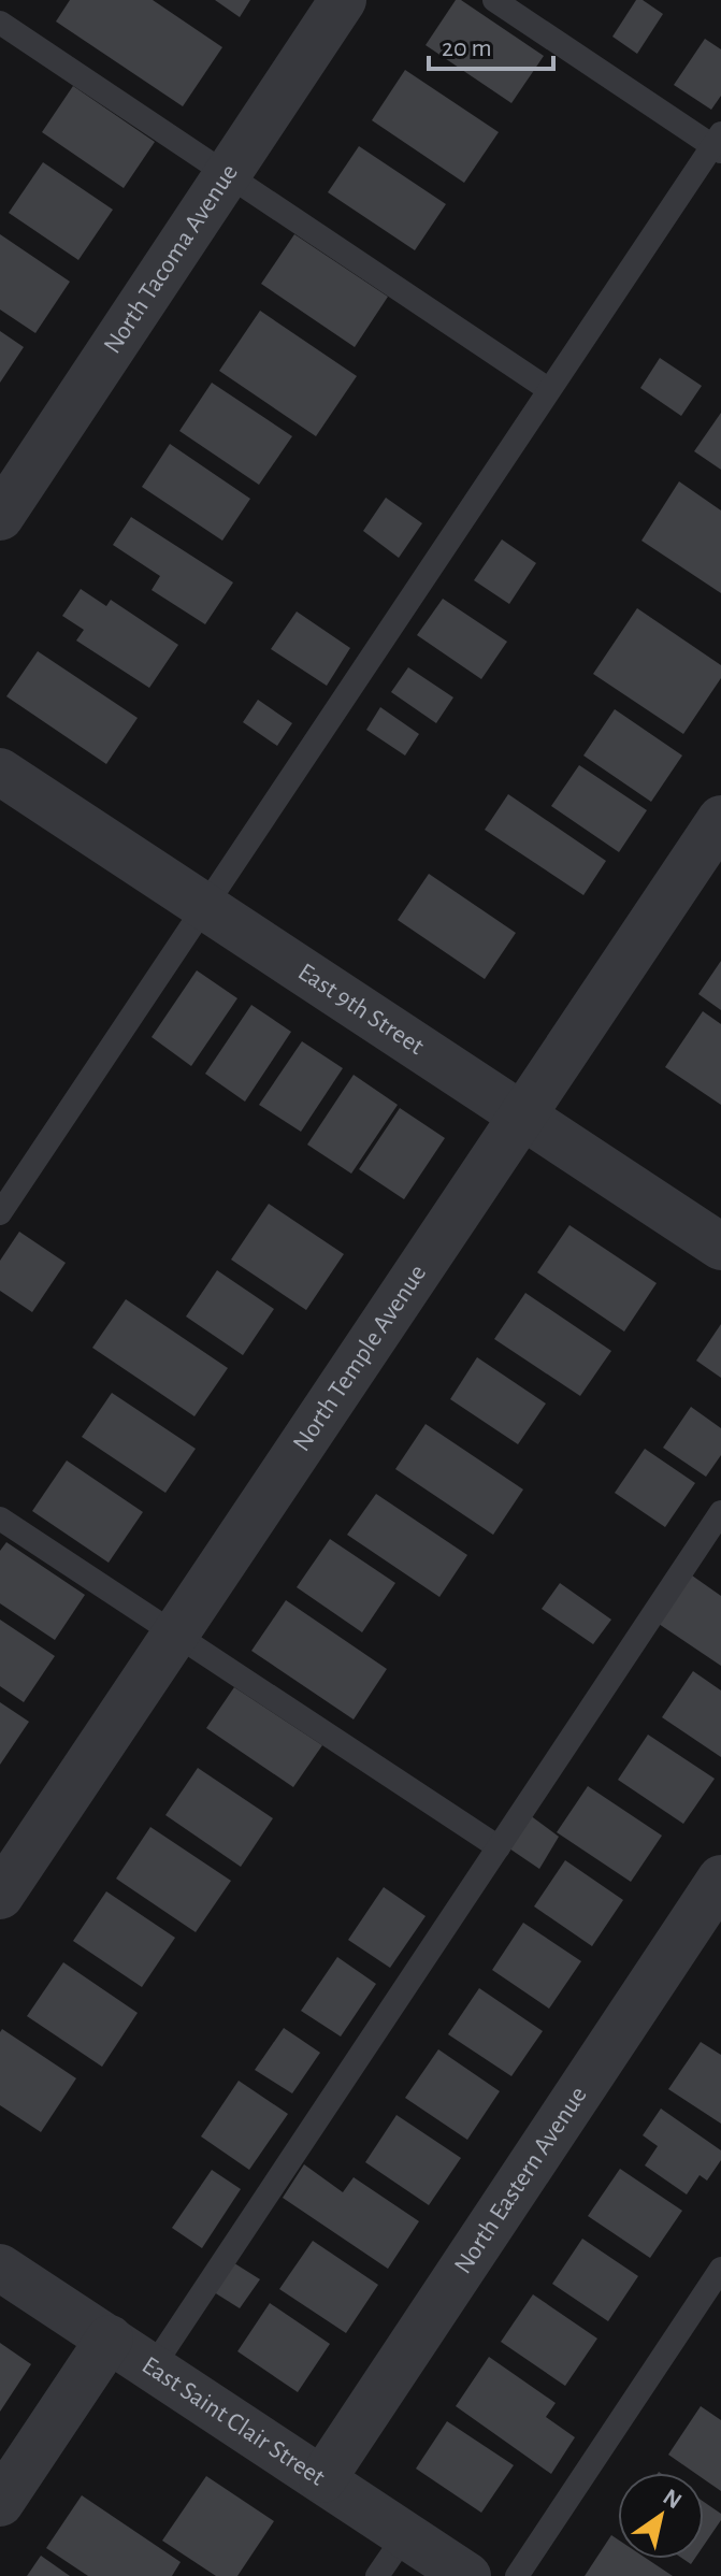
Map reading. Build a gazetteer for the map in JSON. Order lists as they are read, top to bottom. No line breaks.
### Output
{"streets":{"street":["North Tacoma Avenue","East 9th Street","North Temple Avenue","North Eastern Avenue","East Saint Clair Street"]},"crossings":[["East 9th Street","North Temple Avenue"],["North Eastern Avenue","East Saint Clair Street"]],"scale_bar":"20 m","north":"top right"}
